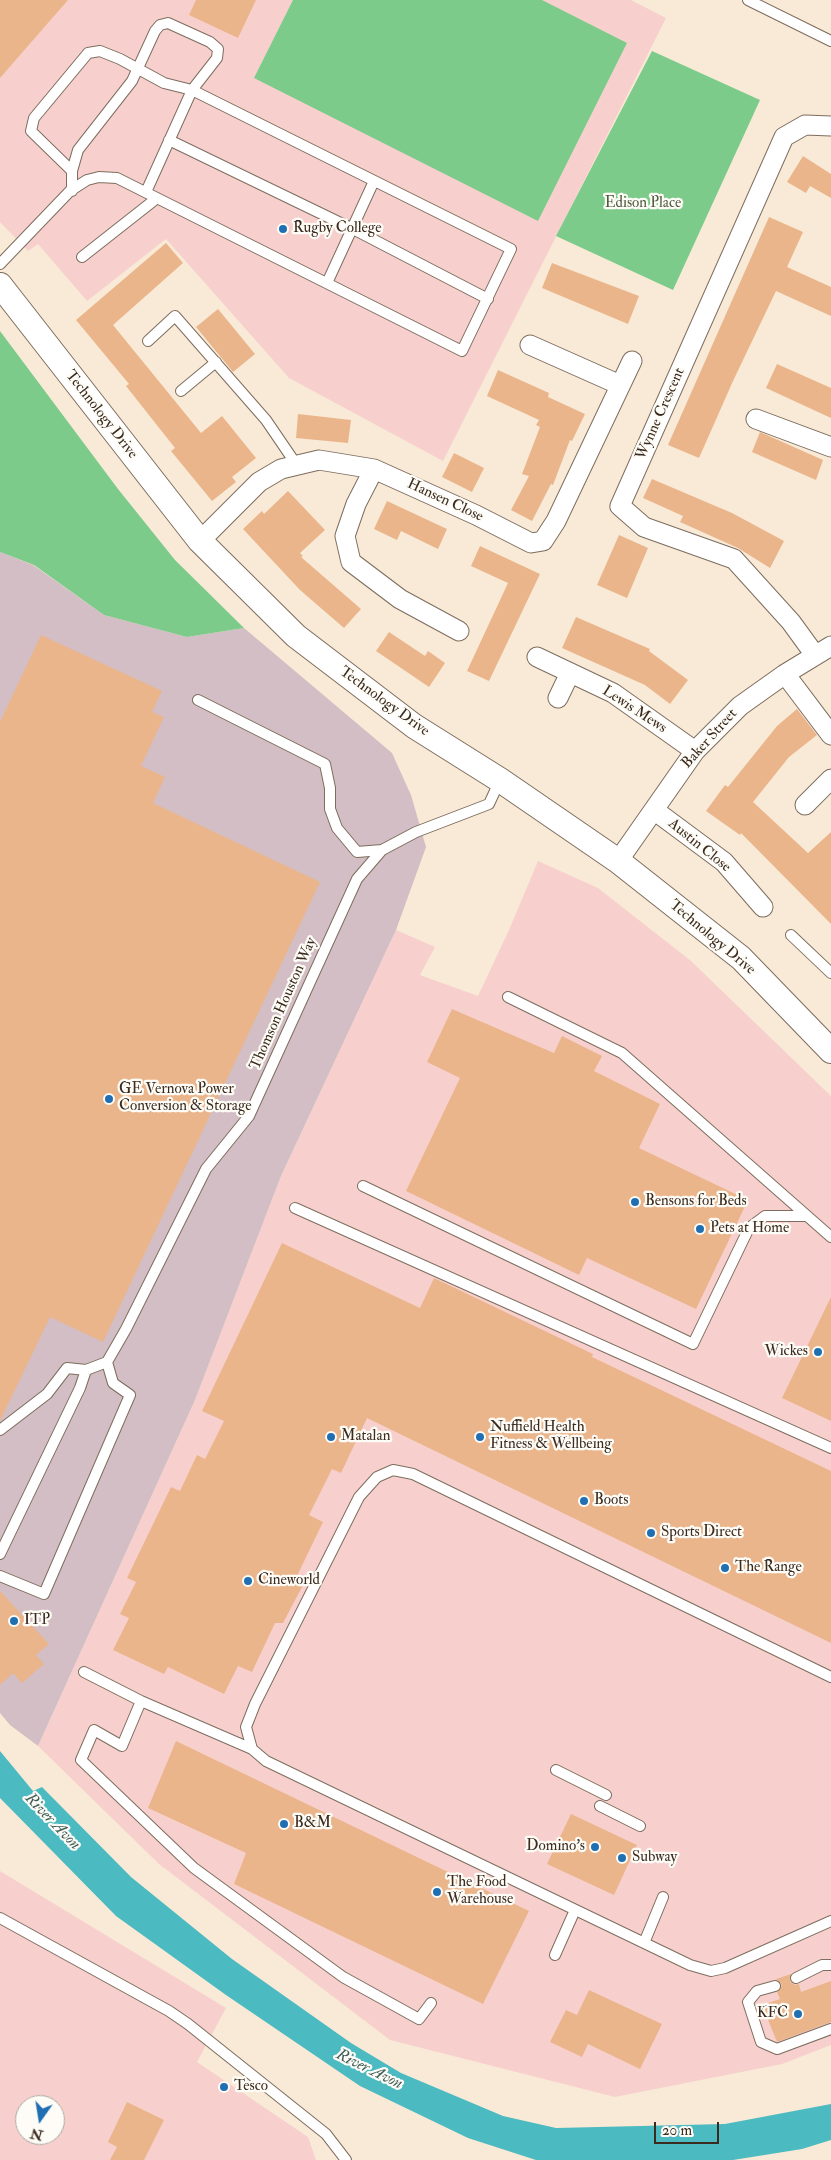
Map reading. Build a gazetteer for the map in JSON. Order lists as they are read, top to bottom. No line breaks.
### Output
{"streets":{"street":["Wynne Crescent","Technology Drive","Hansen Close","Lewis Mews","Baker Street","Austin Close"],"lane":["Thomson Houston Way"]},"crossings":[["Wynne Crescent","Baker Street"],["Technology Drive","Hansen Close"],["Technology Drive","Baker Street"],["Technology Drive","Thomson Houston Way"],["Lewis Mews","Baker Street"],["Baker Street","Austin Close"]],"water":["River Avon"],"parks":["Edison Place"],"places":["Rugby College","GE Vernova Power Conversion & Storage","Bensons for Beds","Pets at Home","Wickes","Matalan","Nuffield Health Fitness & Wellbeing","Boots","Sports Direct","The Range","Cineworld","ITP","B&M","Domino's","Subway","The Food Warehouse","KFC","Tesco"],"scale_bar":"20 m","north":"bottom"}
